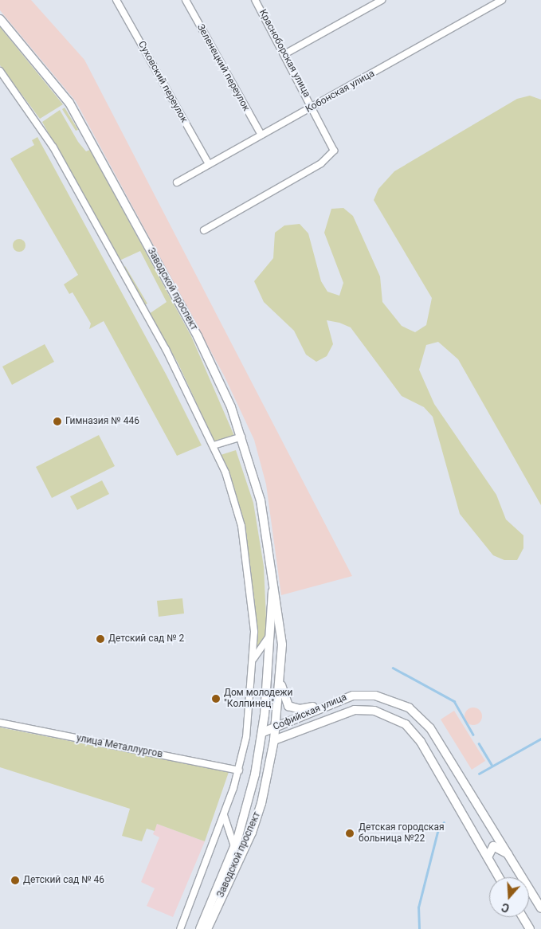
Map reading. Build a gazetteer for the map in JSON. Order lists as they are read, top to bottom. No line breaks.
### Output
{"streets":{"main road":["Заводской проспект","Софийская улица"],"street":["Красноборская улица","Зеленецкий переулок","Суховский переулок","Кобонская улица","улица Металлургов"]},"crossings":[["Красноборская улица","Кобонская улица"],["Зеленецкий переулок","Кобонская улица"],["Суховский переулок","Кобонская улица"],["Заводской проспект","Софийская улица"]],"places":["Гимназия № 446","Детский сад № 2","Дом молодежи \"Колпинец\"","Детская городская больница №22","Детский сад № 46"],"north":"bottom"}
